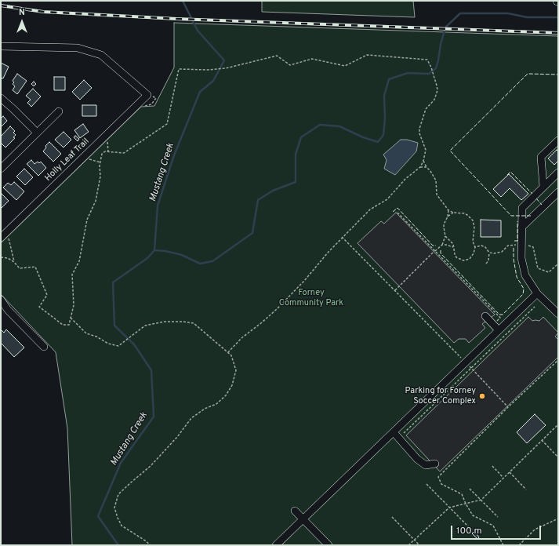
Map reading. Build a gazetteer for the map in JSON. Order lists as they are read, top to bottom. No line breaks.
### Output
{"streets":{"street":["Holly Leaf Trail"]},"water":["Mustang Creek"],"parks":["Forney Community Park"],"places":["Parking for Forney Soccer Complex"],"scale_bar":"100 m","north":"top"}
